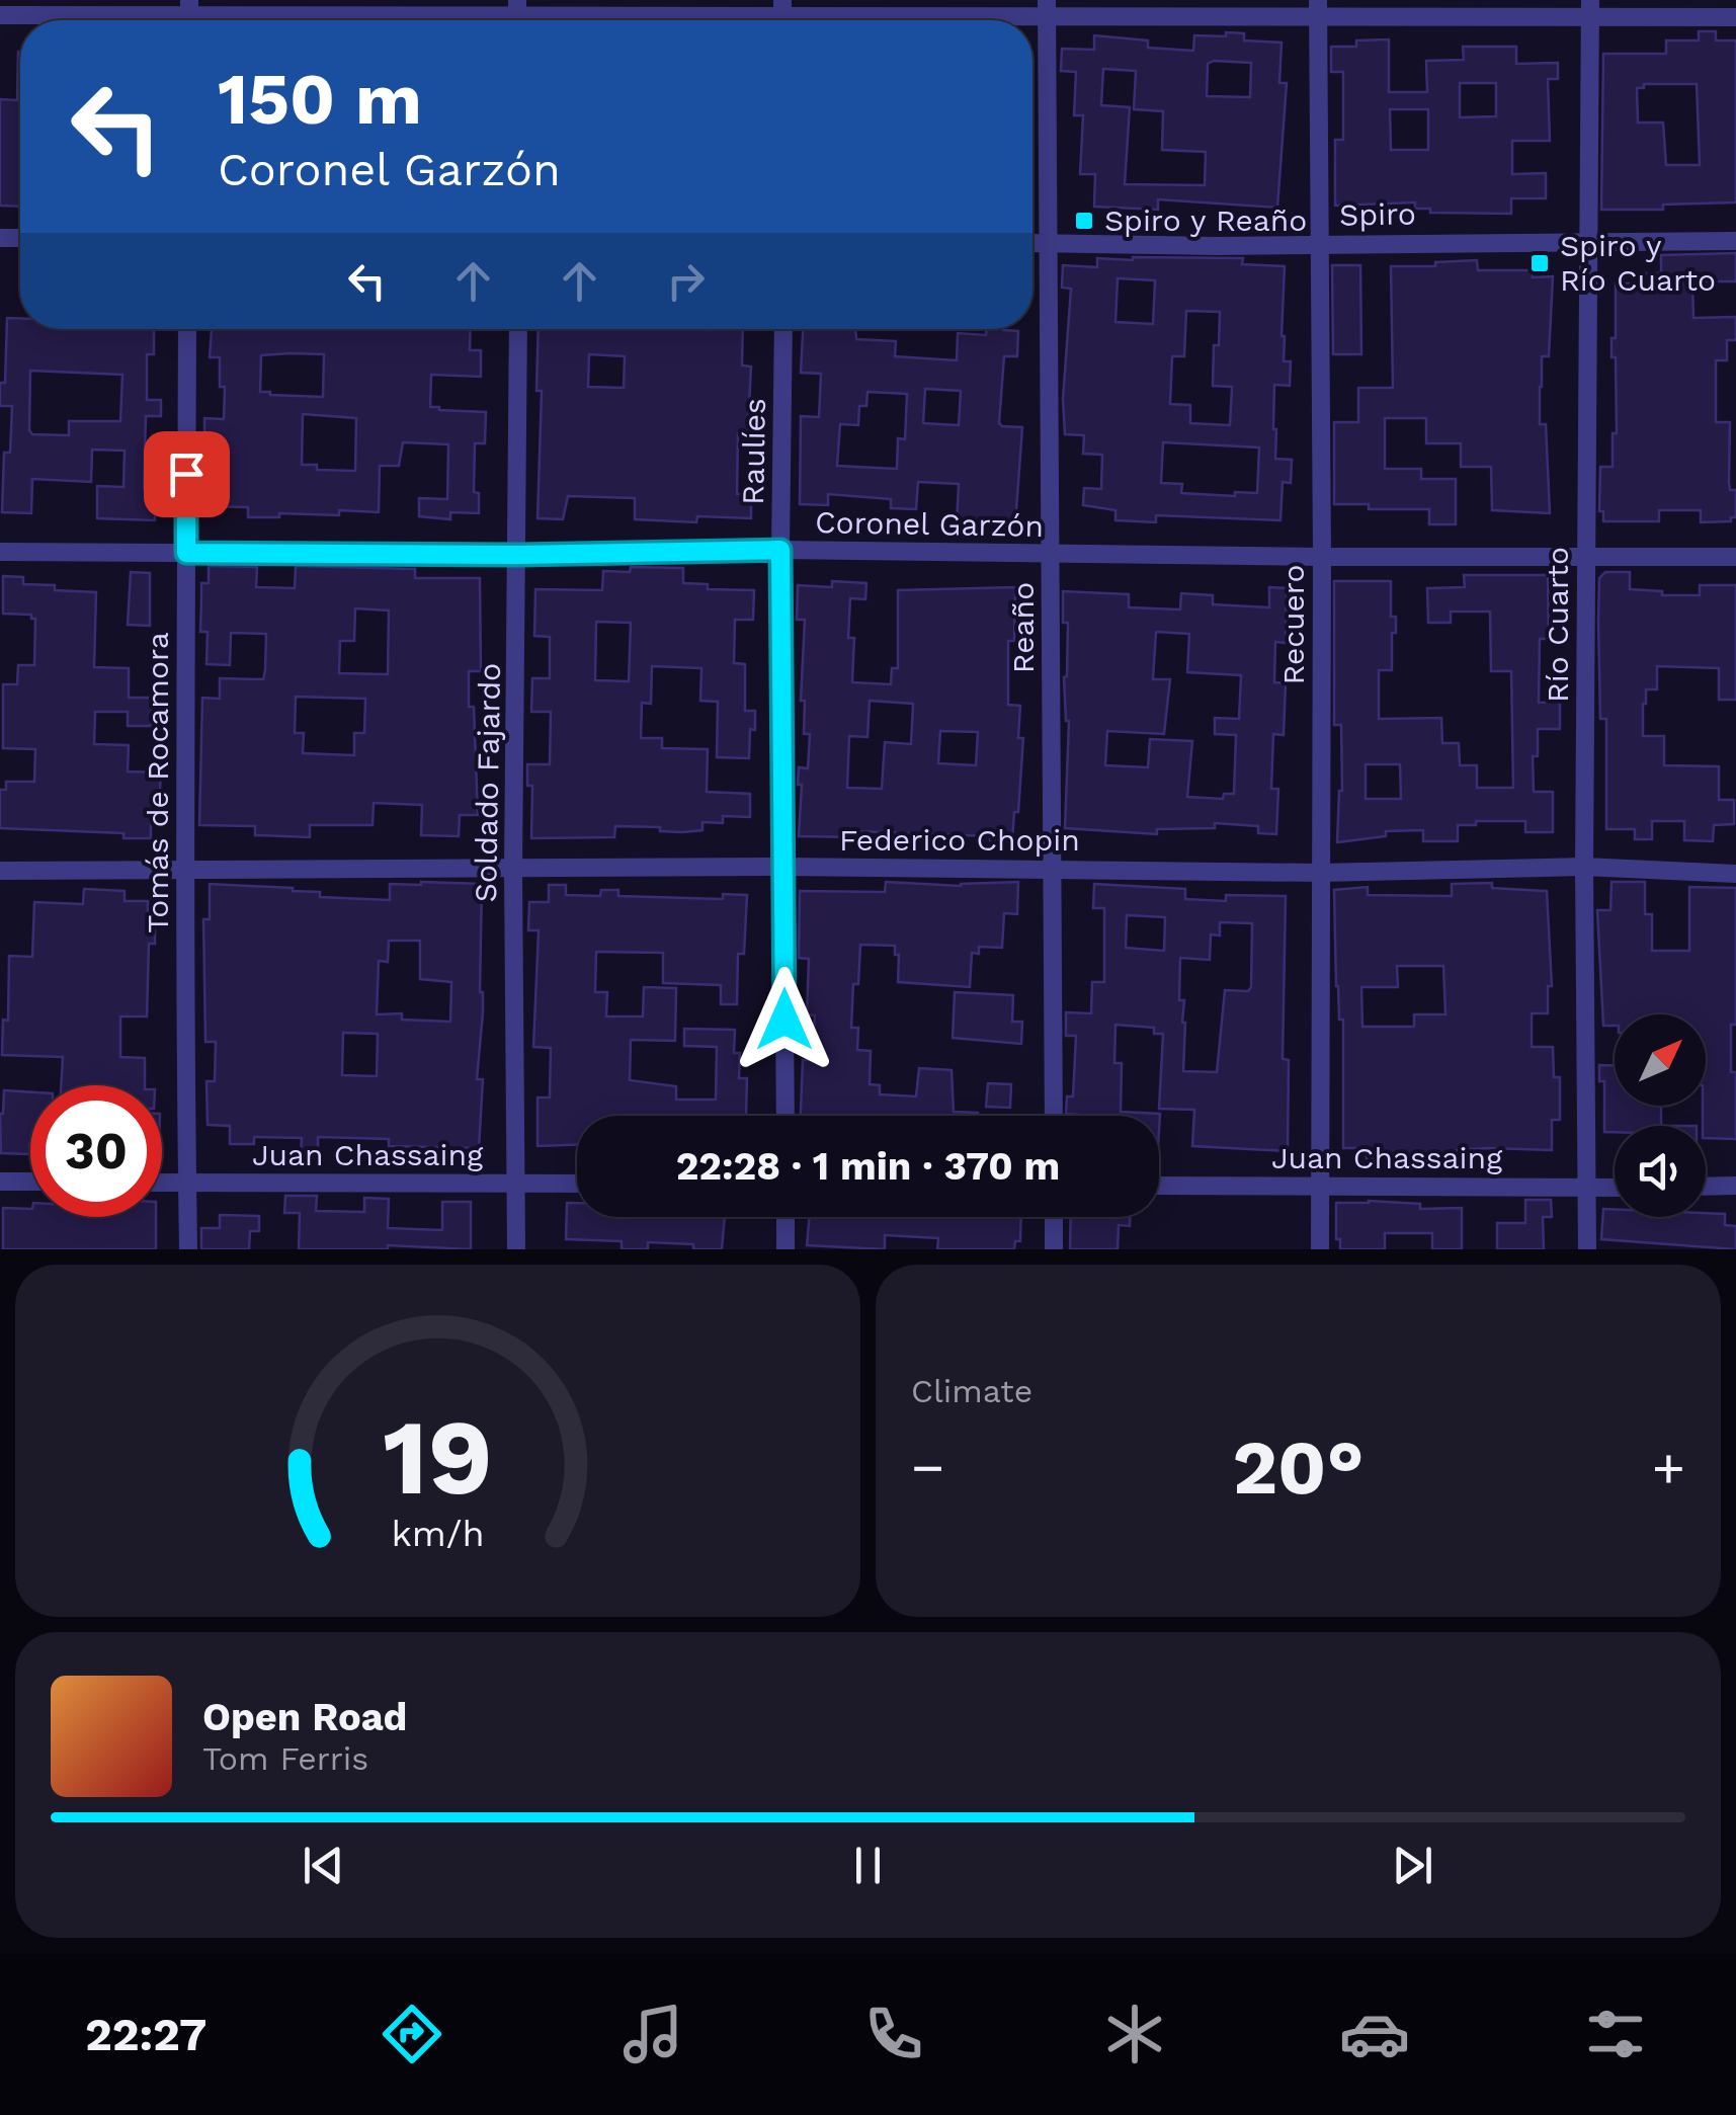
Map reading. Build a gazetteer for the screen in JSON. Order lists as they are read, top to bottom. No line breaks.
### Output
{"streets":{"street":["Spiro","Raulíes","Coronel Garzón","Recuero","Río Cuarto","Reaño","Tomás de Rocamora","Soldado Fajardo","Federico Chopin","Juan Chassaing"]},"crossings":[["Spiro","Recuero"],["Spiro","Río Cuarto"],["Spiro","Reaño"],["Raulíes","Coronel Garzón"],["Raulíes","Federico Chopin"],["Coronel Garzón","Recuero"],["Coronel Garzón","Río Cuarto"],["Coronel Garzón","Reaño"],["Coronel Garzón","Tomás de Rocamora"],["Coronel Garzón","Soldado Fajardo"],["Recuero","Federico Chopin"],["Recuero","Juan Chassaing"],["Río Cuarto","Federico Chopin"],["Río Cuarto","Juan Chassaing"],["Reaño","Federico Chopin"],["Tomás de Rocamora","Federico Chopin"],["Tomás de Rocamora","Juan Chassaing"],["Soldado Fajardo","Federico Chopin"],["Soldado Fajardo","Juan Chassaing"]],"places":{"transit":["Spiro y Reaño","Spiro y Río Cuarto"]},"north":"top right","page":{"turn":["150 m","Coronel Garzón"],"limit":"30","trip":"22:28 · 1 min · 370 m","tile":"Climate","heat":["−","20°","+"],"song":["Open Road","Tom Ferris"],"tabs":"22:27","gauge":["19","km/h"]}}
